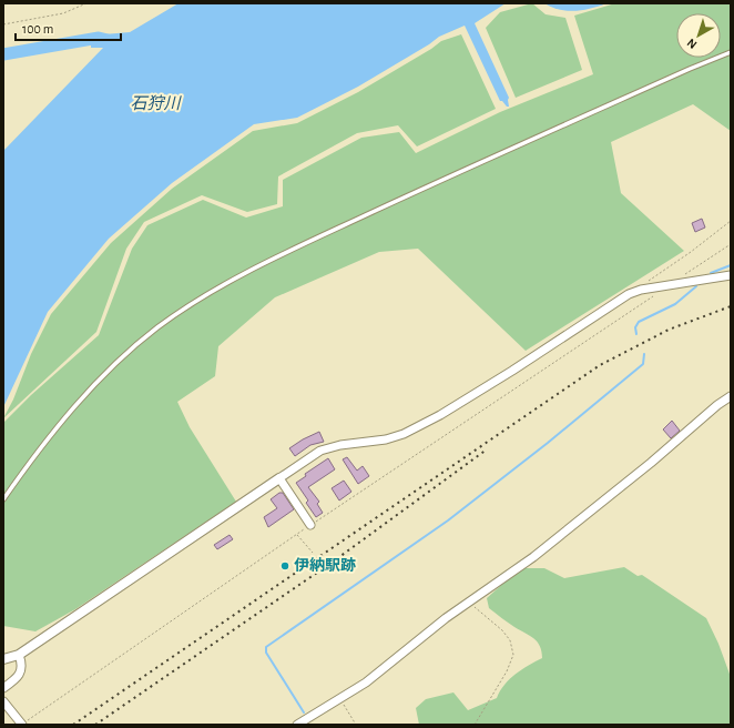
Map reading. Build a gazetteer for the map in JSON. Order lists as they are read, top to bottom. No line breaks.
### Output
{"water":["石狩川"],"places":["伊納駅跡"],"scale_bar":"100 m","north":"bottom left"}
